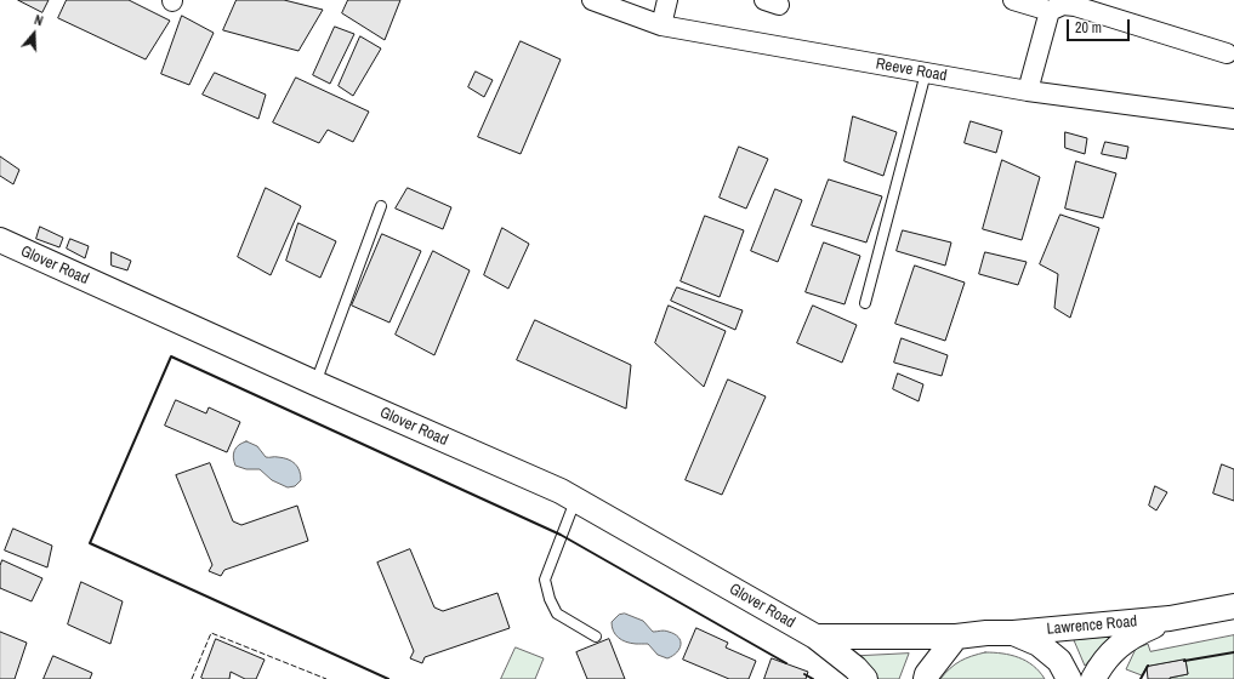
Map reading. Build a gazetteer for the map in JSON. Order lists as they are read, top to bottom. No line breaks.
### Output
{"streets":{"street":["Reeve Road","Glover Road","Lawrence Road"]},"crossings":[["Glover Road","Lawrence Road"]],"scale_bar":"20 m","north":"top"}
